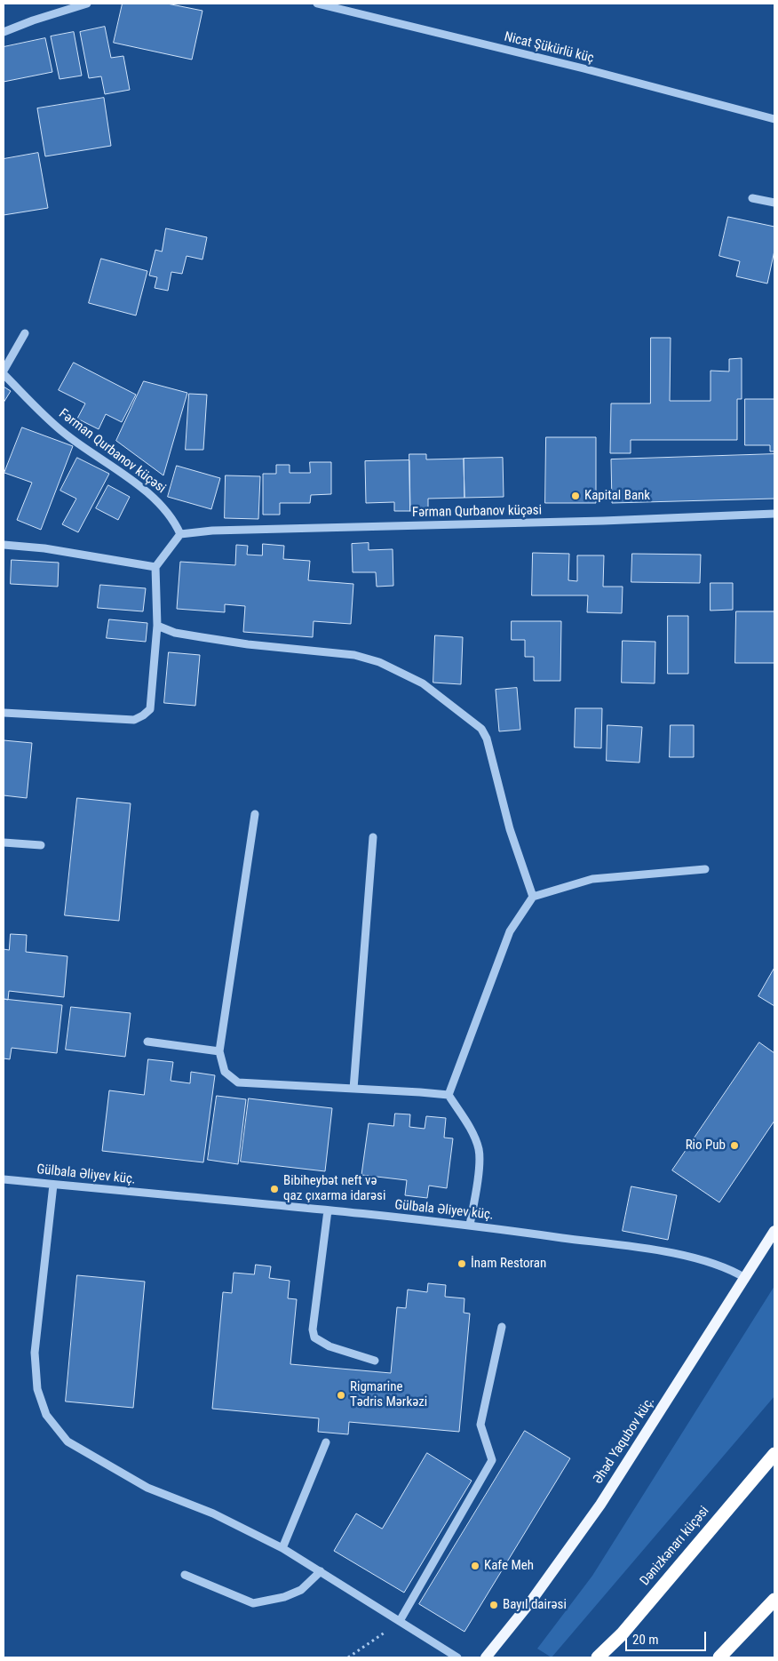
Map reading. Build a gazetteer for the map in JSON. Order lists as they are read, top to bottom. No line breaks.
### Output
{"streets":{"highway":["Dənizkənarı küçəsi"],"main road":["Əhəd Yaqubov küç."],"street":["Nicat Şükürlü küç","Fərman Qurbanov küçəsi","Gülbala Əliyev küç."]},"crossings":[["Gülbala Əliyev küç.","Əhəd Yaqubov küç."]],"places":["Kapital Bank","Rio Pub","Bibiheybət neft və qaz çıxarma idarəsi","İnam Restoran","Rigmarine Tədris Mərkəzi","Kafe Meh","Bayıl dairəsi"],"scale_bar":"20 m"}
